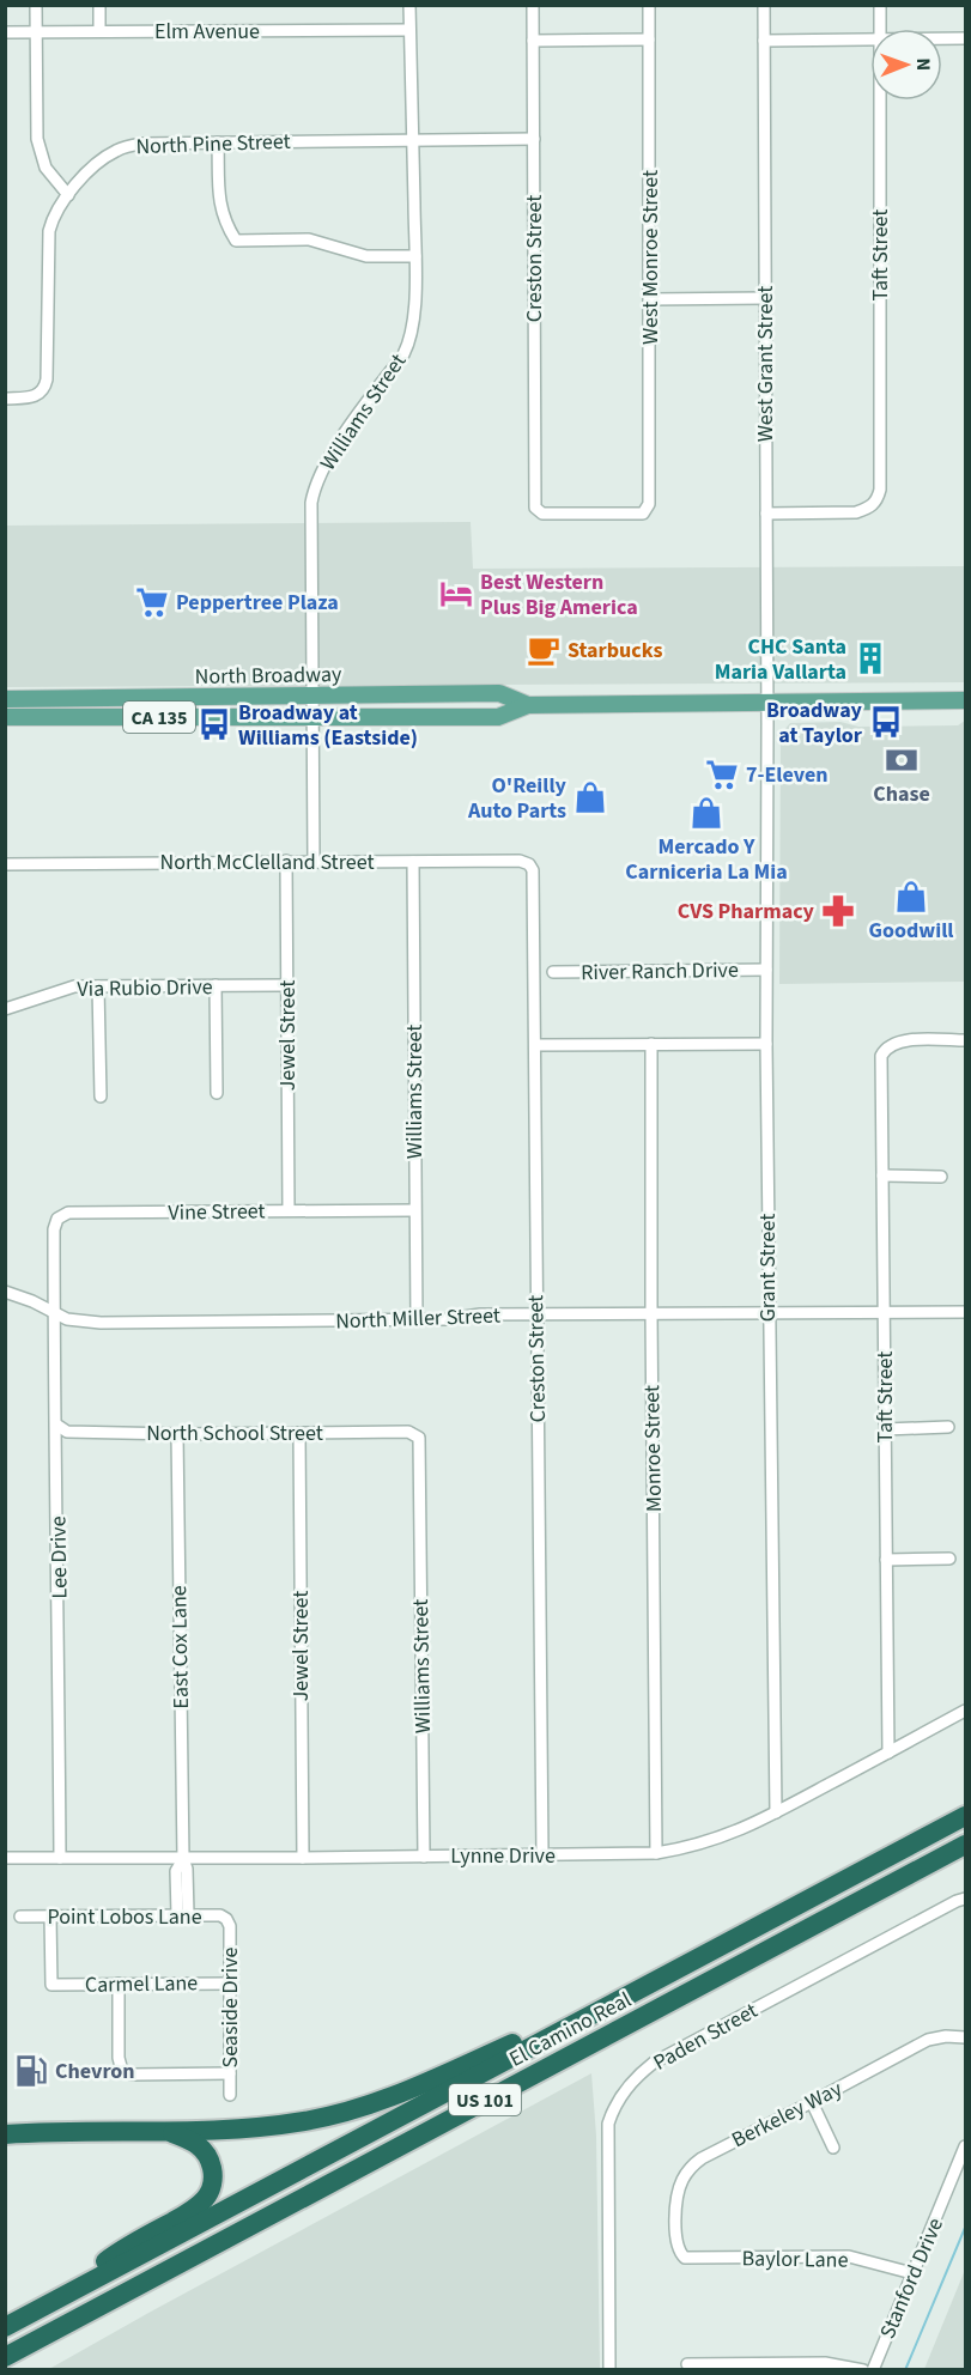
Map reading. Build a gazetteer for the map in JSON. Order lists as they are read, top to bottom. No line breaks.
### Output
{"streets":{"highway":["El Camino Real","US 101"],"main road":["North Broadway","CA 135"],"street":["Elm Avenue","North Pine Street","Taft Street","West Monroe Street","Creston Street","West Grant Street","Williams Street","North McClelland Street","River Ranch Drive","Via Rubio Drive","Jewel Street","Vine Street","Grant Street","North Miller Street","North School Street","Monroe Street","Lee Drive","East Cox Lane","Lynne Drive","Point Lobos Lane","Carmel Lane","Seaside Drive","Paden Street","Berkeley Way","Baylor Lane","Stanford Drive"]},"crossings":[["Elm Avenue","Williams Street"],["North Pine Street","Creston Street"],["North Pine Street","Williams Street"],["Taft Street","West Grant Street"],["Taft Street","North Miller Street"],["Taft Street","Lynne Drive"],["West Monroe Street","Creston Street"],["Creston Street","North McClelland Street"],["Creston Street","North Miller Street"],["Creston Street","Lynne Drive"],["West Grant Street","North Broadway"],["West Grant Street","Grant Street"],["Williams Street","North Broadway"],["Williams Street","North McClelland Street"],["Williams Street","Vine Street"],["Williams Street","North Miller Street"],["Williams Street","North School Street"],["Williams Street","Lynne Drive"],["North McClelland Street","Jewel Street"],["River Ranch Drive","Grant Street"],["Via Rubio Drive","Jewel Street"],["Jewel Street","Vine Street"],["Jewel Street","North School Street"],["Jewel Street","Lynne Drive"],["Vine Street","Lee Drive"],["Grant Street","North Miller Street"],["Grant Street","Lynne Drive"],["North Miller Street","Monroe Street"],["North Miller Street","Lee Drive"],["North School Street","Lee Drive"],["North School Street","East Cox Lane"],["Monroe Street","Lynne Drive"],["Lee Drive","Lynne Drive"],["East Cox Lane","Lynne Drive"],["East Cox Lane","Point Lobos Lane"],["Point Lobos Lane","Carmel Lane"],["Point Lobos Lane","Seaside Drive"],["Carmel Lane","Seaside Drive"],["Berkeley Way","Baylor Lane"],["Baylor Lane","Stanford Drive"]],"places":{"hotel":["Best Western Plus Big America"],"supermarket":["Peppertree Plaza","7-Eleven"],"cafe":["Starbucks"],"building":["CHC Santa Maria Vallarta"],"bus stop":["Broadway at Taylor","Broadway at Williams (Eastside)"],"bank":["Chase"],"shop":["O'Reilly Auto Parts","Mercado Y Carniceria La Mia","Goodwill"],"pharmacy":["CVS Pharmacy"],"fuel station":["Chevron"]},"north":"right"}
